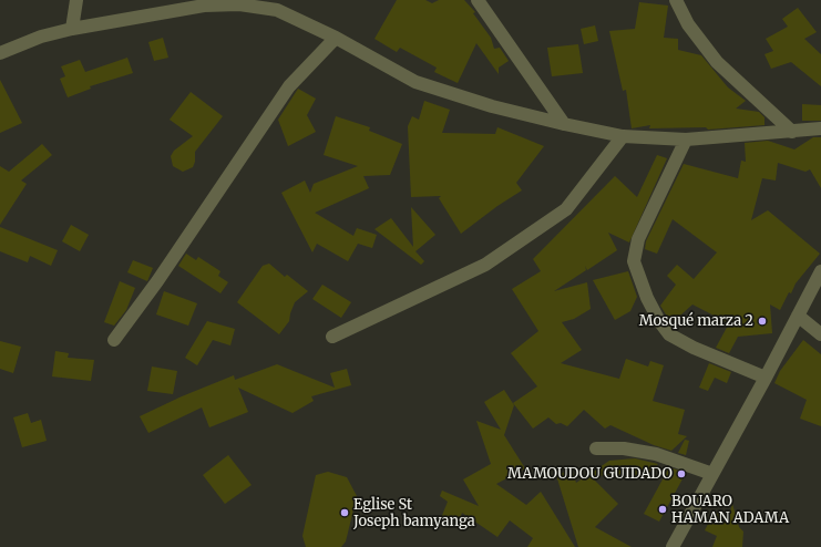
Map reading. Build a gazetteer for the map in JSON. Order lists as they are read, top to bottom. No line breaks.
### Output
{"places":["Mosqué marza 2","MAMOUDOU GUIDADO","BOUARO HAMAN ADAMA","Eglise St Joseph bamyanga"]}
